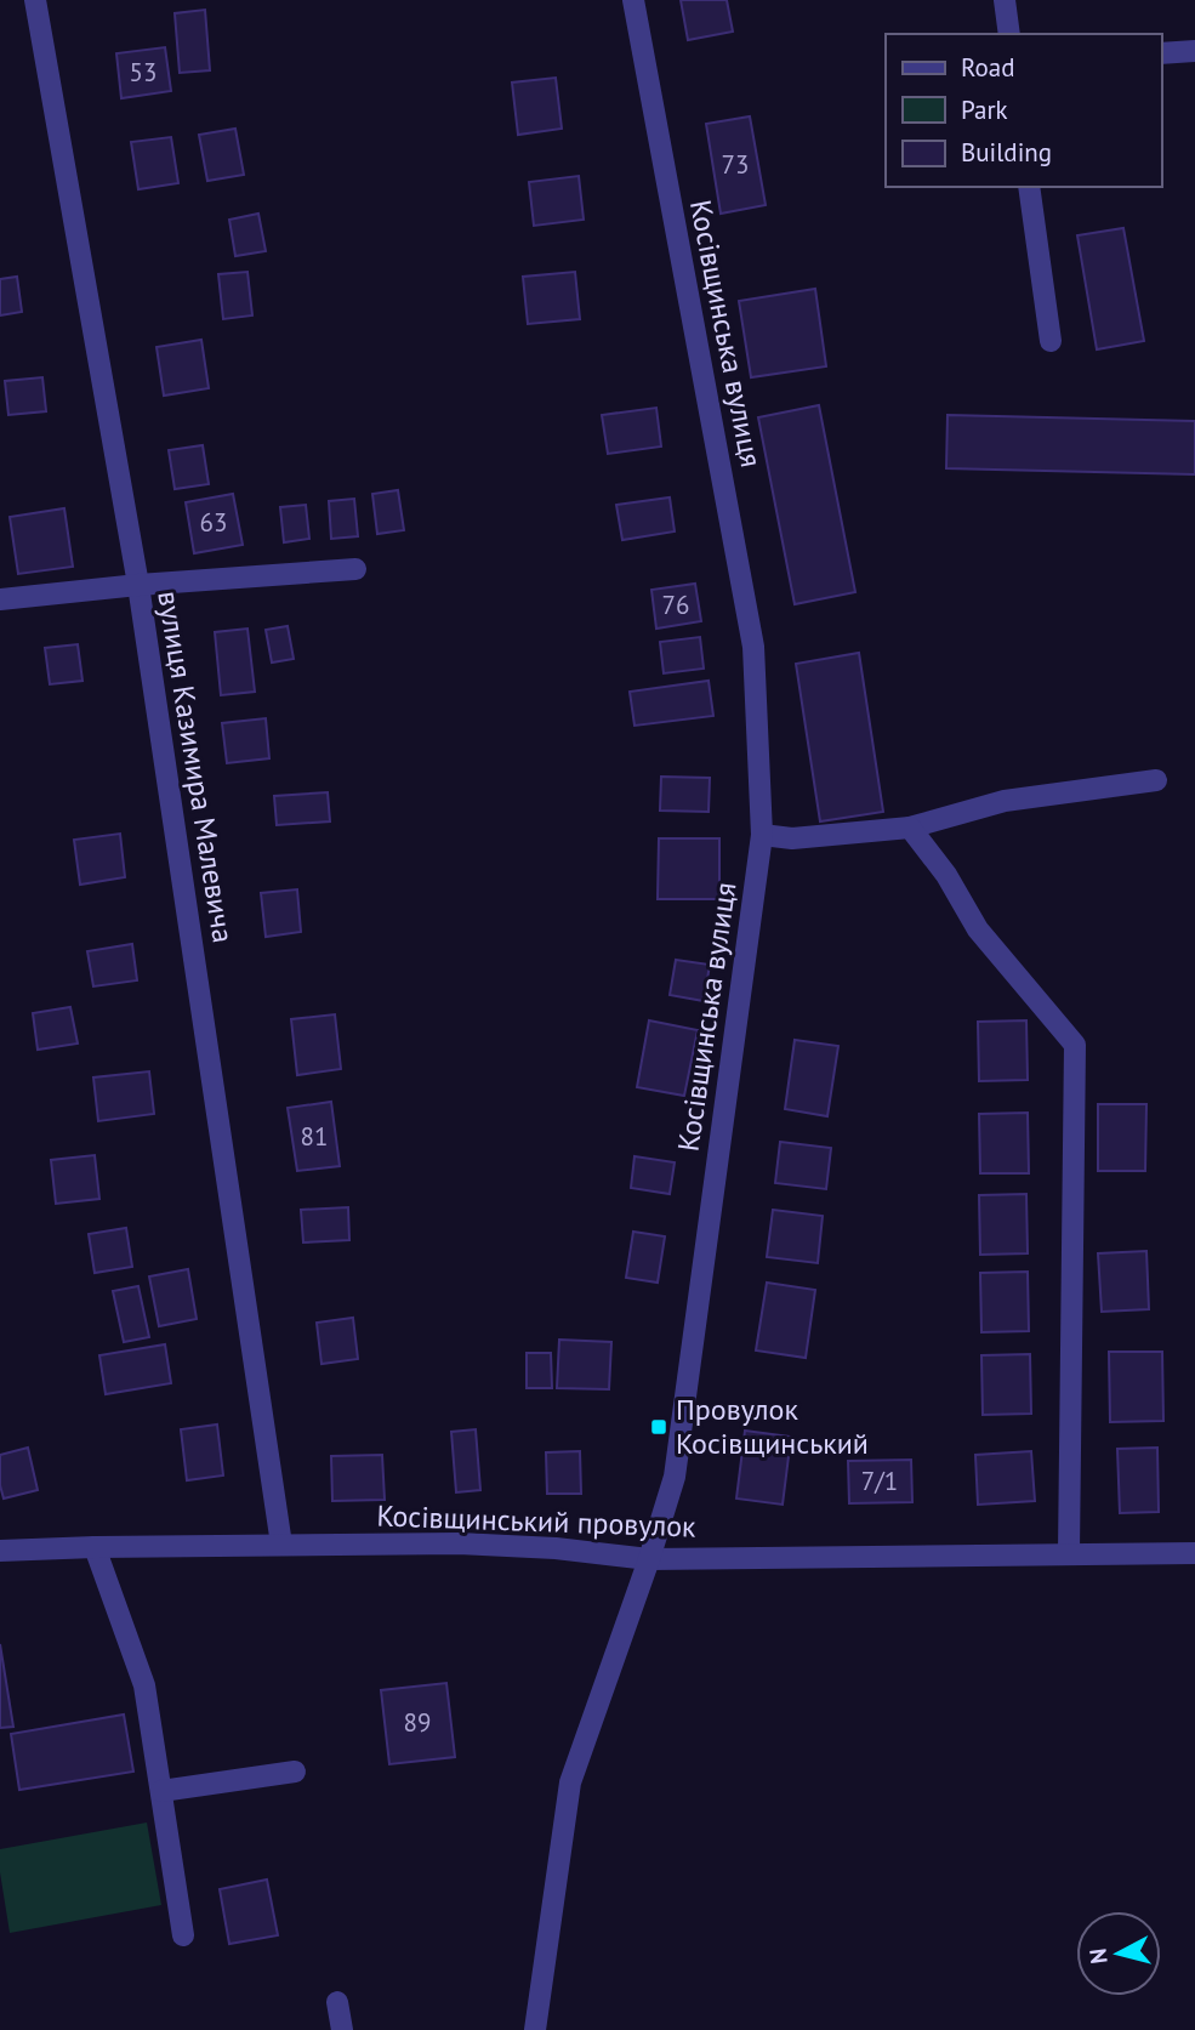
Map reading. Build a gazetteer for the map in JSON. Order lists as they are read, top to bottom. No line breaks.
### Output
{"streets":{"street":["Косівщинська вулиця","вулиця Казимира Малевича","Косівщинський провулок"]},"crossings":[["Косівщинська вулиця","Косівщинський провулок"],["вулиця Казимира Малевича","Косівщинський провулок"]],"places":{"transit":["Провулок Косівщинський"]},"house_numbers":["53","73","63","76","81","7/1","89"],"legend":["Road","Park","Building"],"north":"left"}
